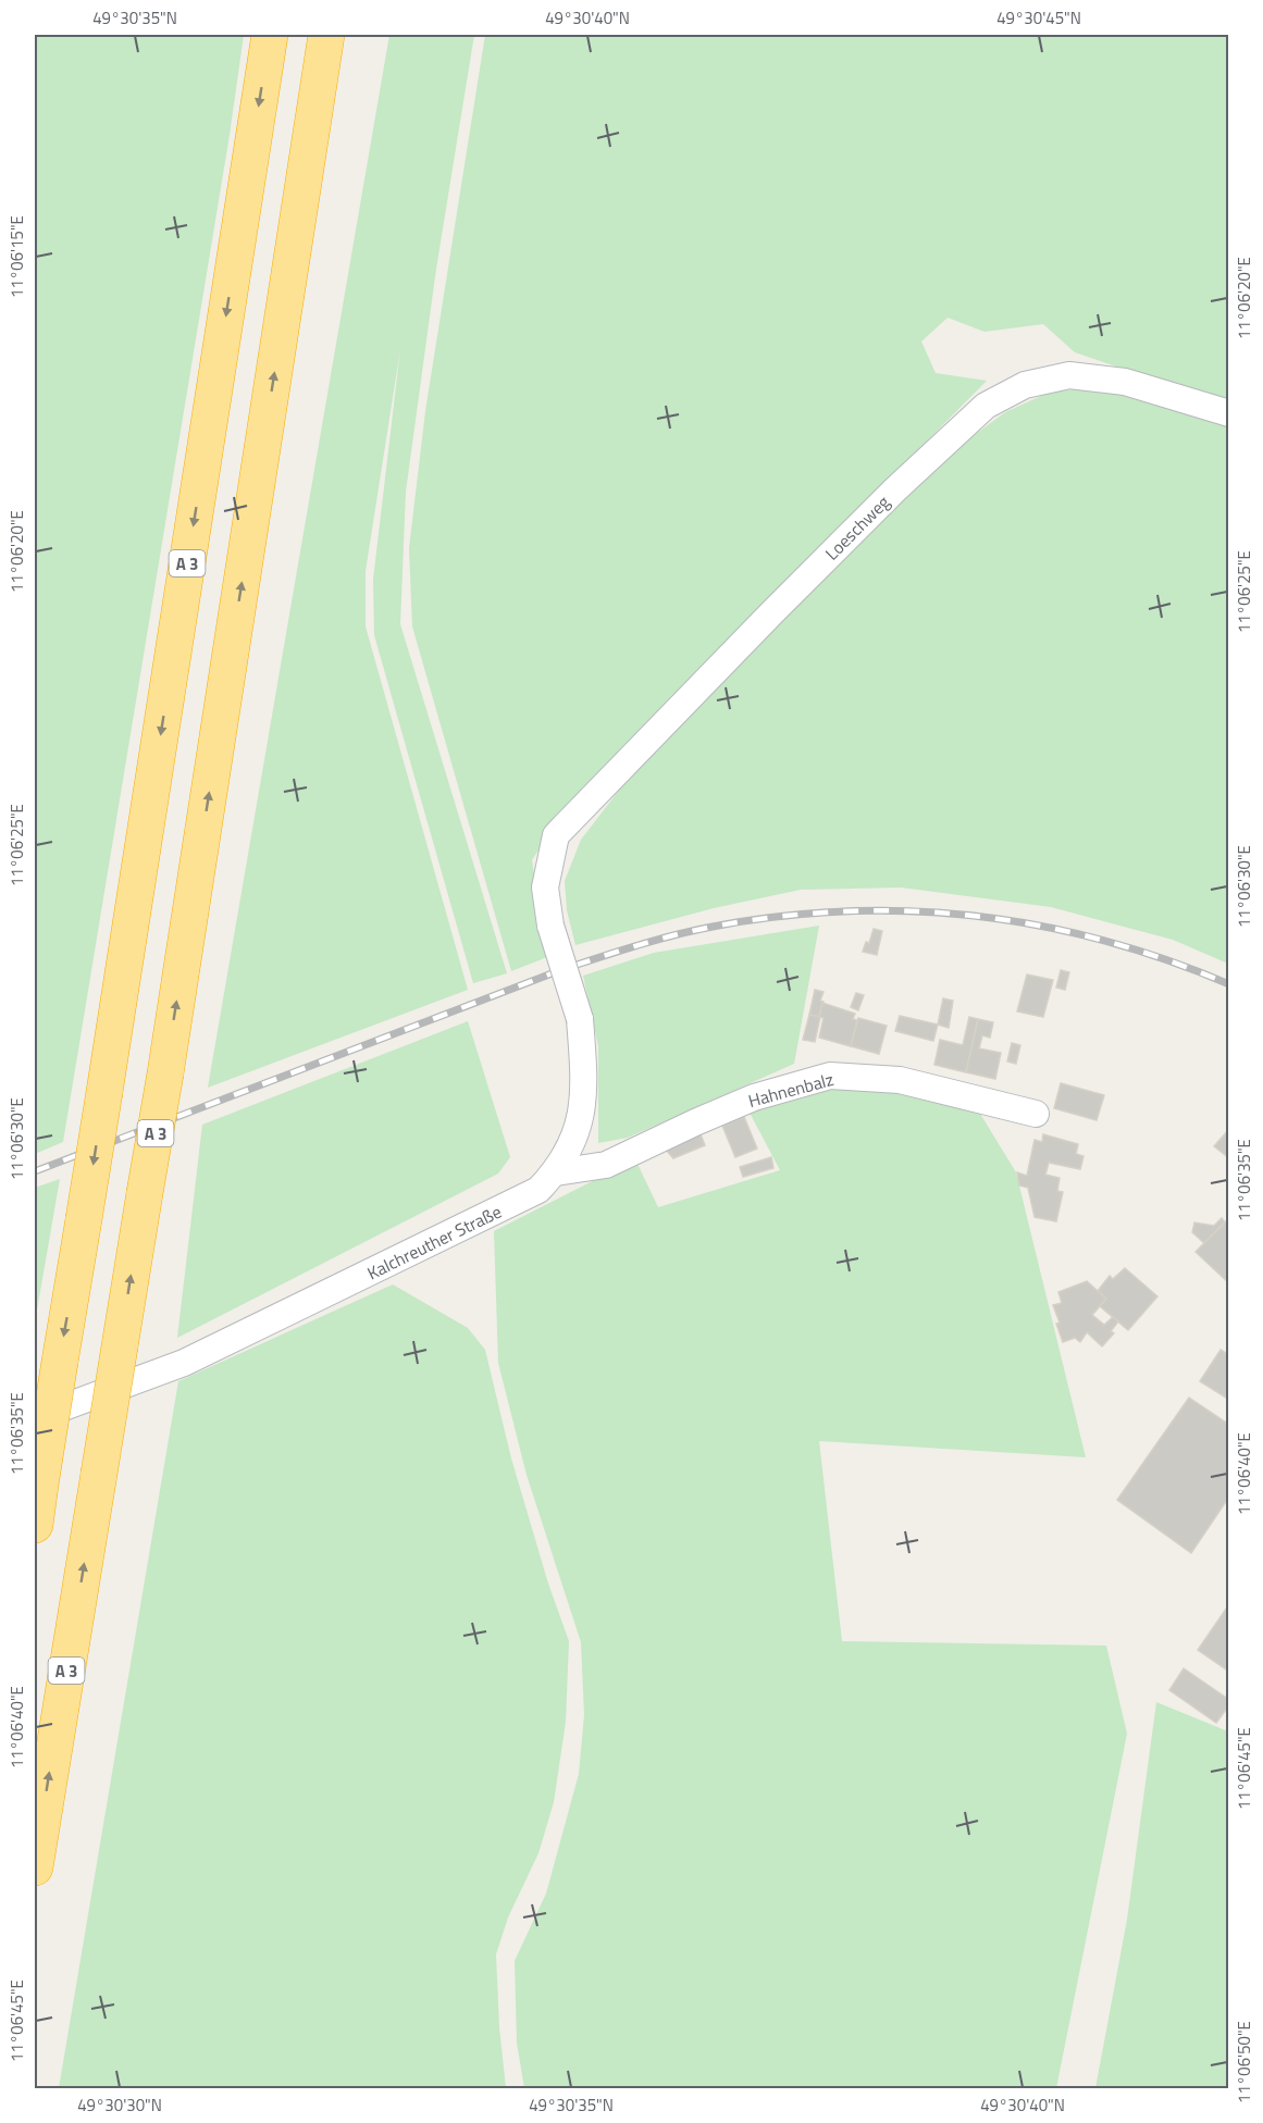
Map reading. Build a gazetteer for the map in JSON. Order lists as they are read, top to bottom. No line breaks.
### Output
{"streets":{"highway":["A 3"],"street":["Loeschweg","Hahnenbalz","Kalchreuther Straße"]},"crossings":[["Loeschweg","Kalchreuther Straße"],["Hahnenbalz","Kalchreuther Straße"]],"coordinates":["49°30'35\"N","49°30'40\"N","49°30'45\"N","11°06'15\"E","11°06'20\"E","11°06'25\"E","11°06'30\"E","11°06'35\"E","11°06'40\"E","11°06'45\"E","11°06'50\"E","49°30'30\"N"]}
